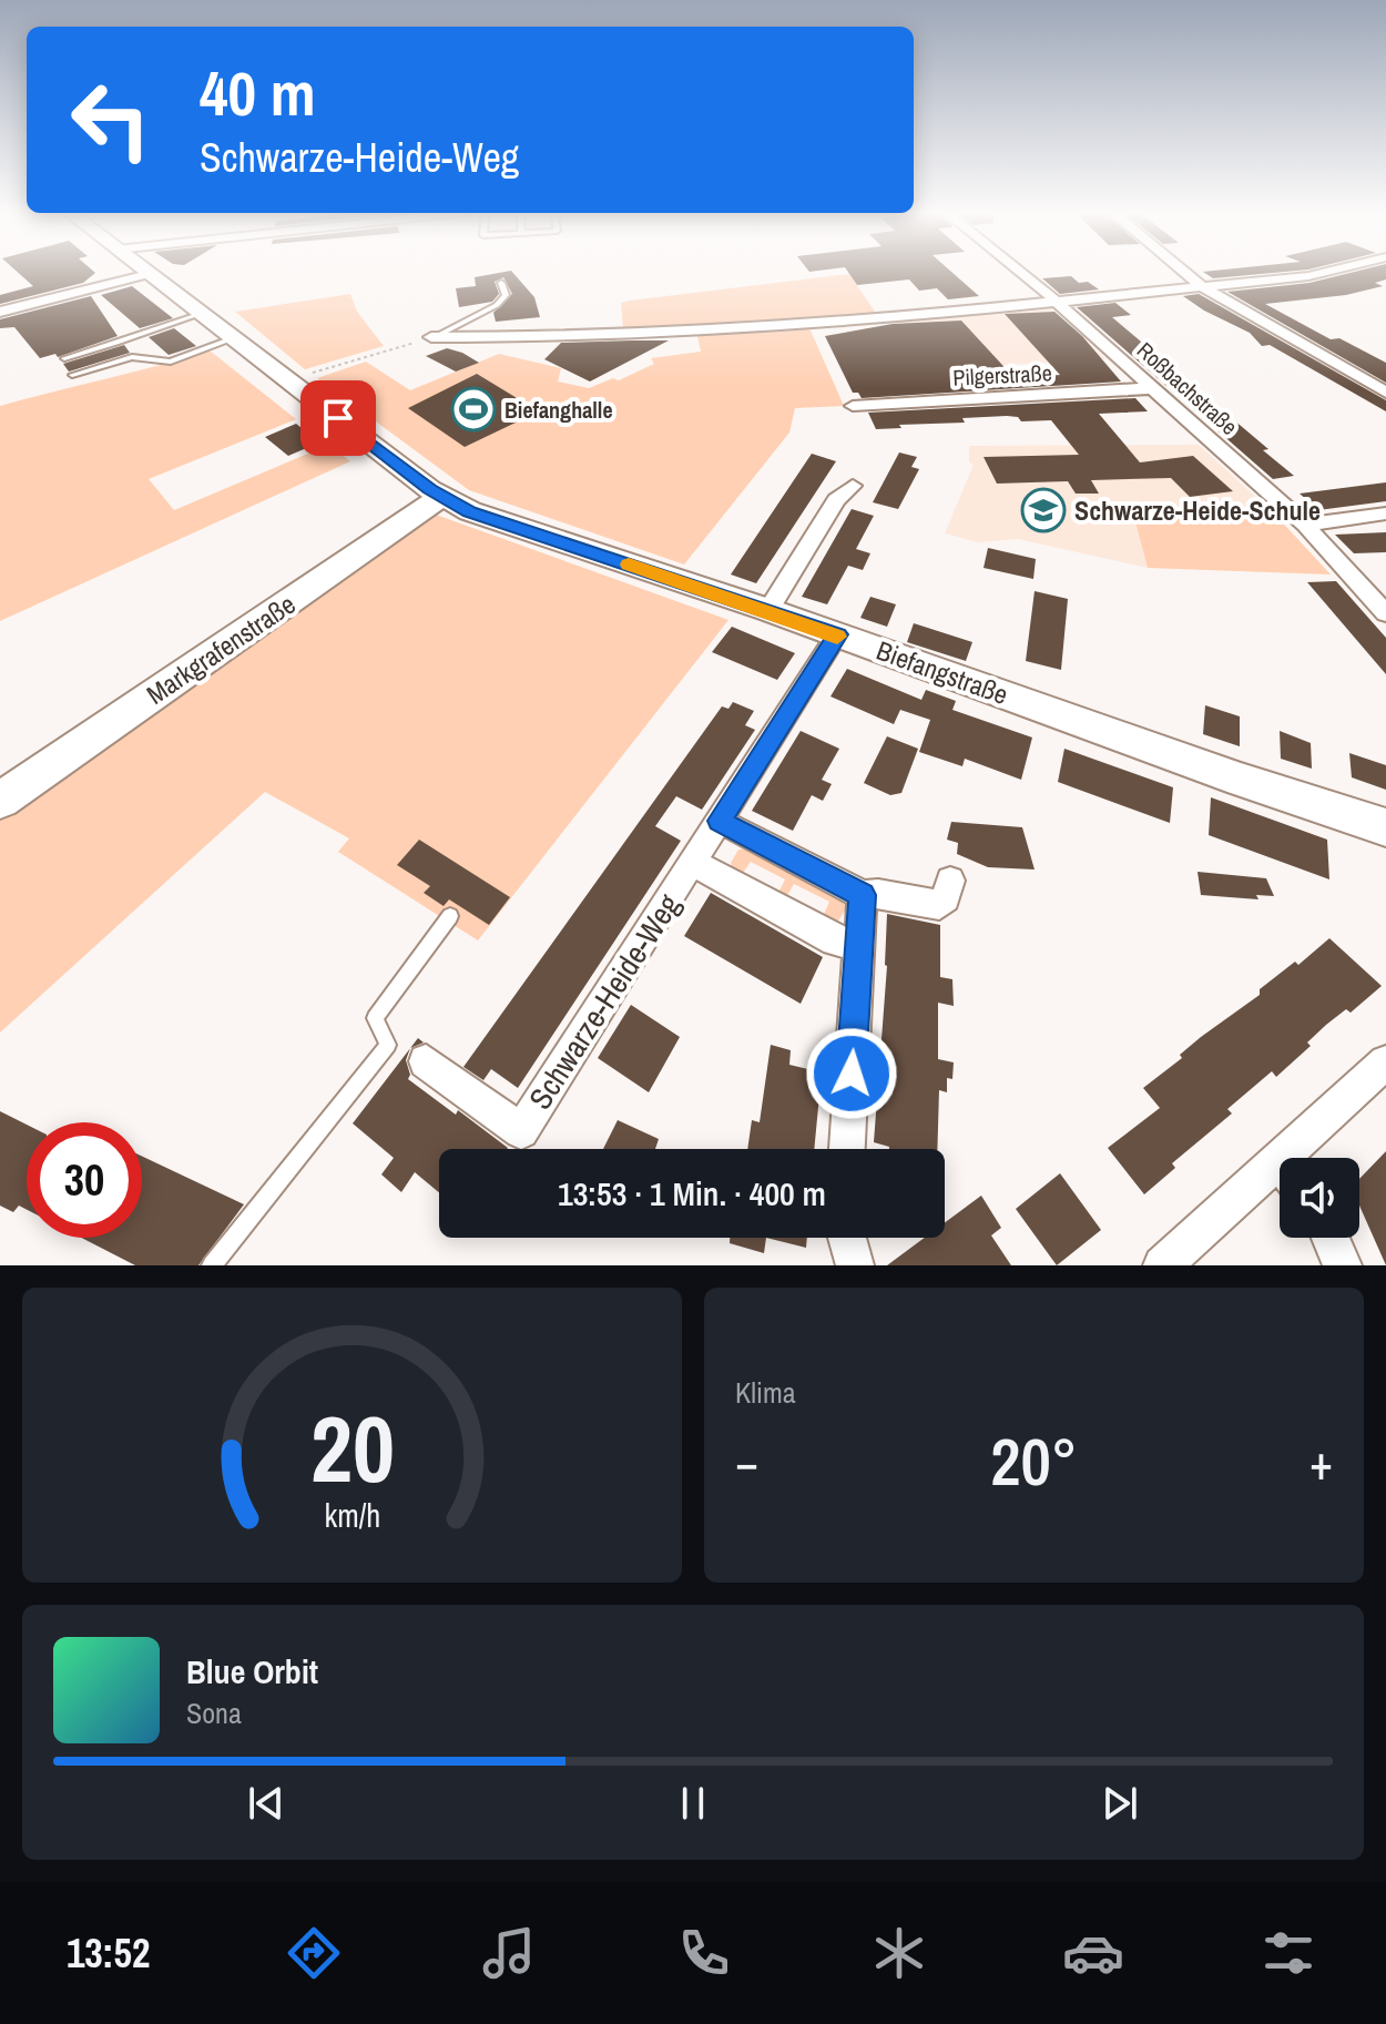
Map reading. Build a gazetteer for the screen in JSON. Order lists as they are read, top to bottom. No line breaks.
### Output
{"streets":{"main road":["Markgrafenstraße","Biefangstraße"],"street":["Pilgerstraße","Roßbachstraße","Schwarze-Heide-Weg"]},"crossings":[["Pilgerstraße","Roßbachstraße"],["Markgrafenstraße","Biefangstraße"],["Biefangstraße","Schwarze-Heide-Weg"]],"places":{"sports":["Biefanghalle"],"school or university":["Schwarze-Heide-Schule"]},"page":{"turn":["40 m","Schwarze-Heide-Weg"],"limit":"30","trip":"13:53 · 1 Min. · 400 m","tile":"Klima","heat":["−","20°","+"],"song":["Blue Orbit","Sona"],"tabs":"13:52","gauge":["20","km/h"]}}
